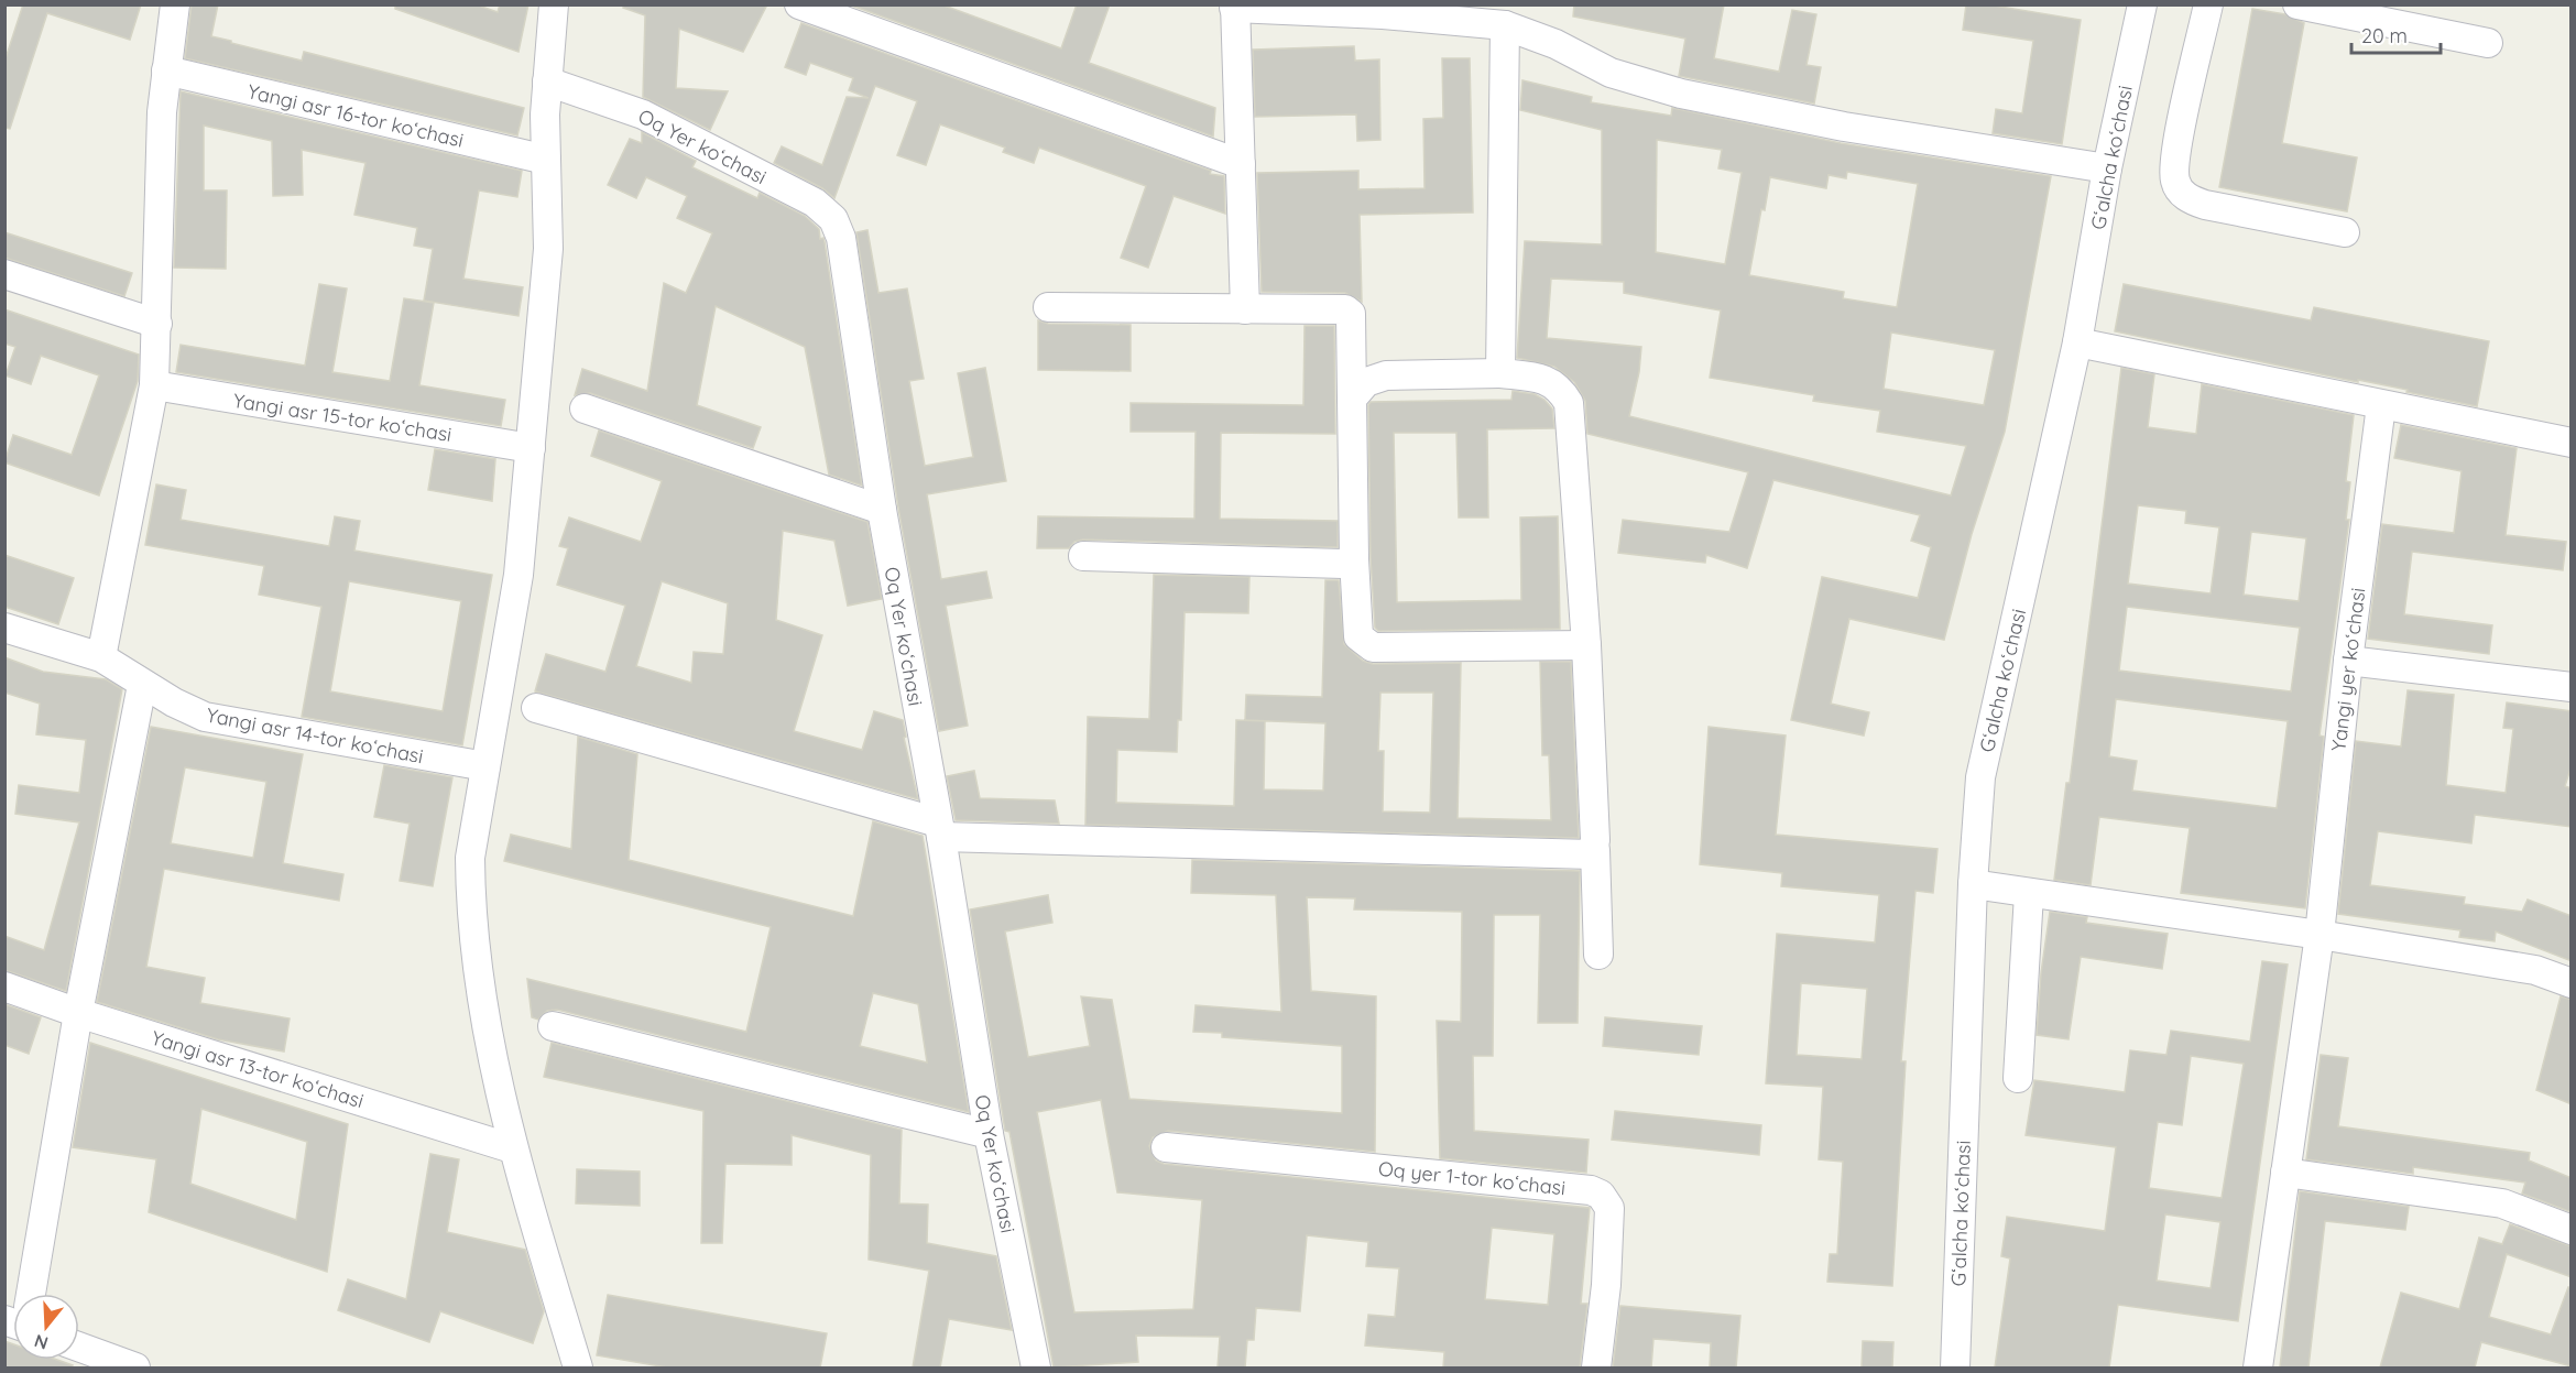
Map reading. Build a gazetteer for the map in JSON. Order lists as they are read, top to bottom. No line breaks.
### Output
{"streets":{"street":["Yangi asr 16-tor koʻchasi","Oq Yer koʻchasi","Gʻalcha koʻchasi","Yangi asr 15-tor koʻchasi","Yangi yer koʻchasi","Yangi asr 14-tor koʻchasi","Yangi asr 13-tor koʻchasi","Oq yer 1-tor koʻchasi"]},"scale_bar":"20 m","north":"bottom"}
